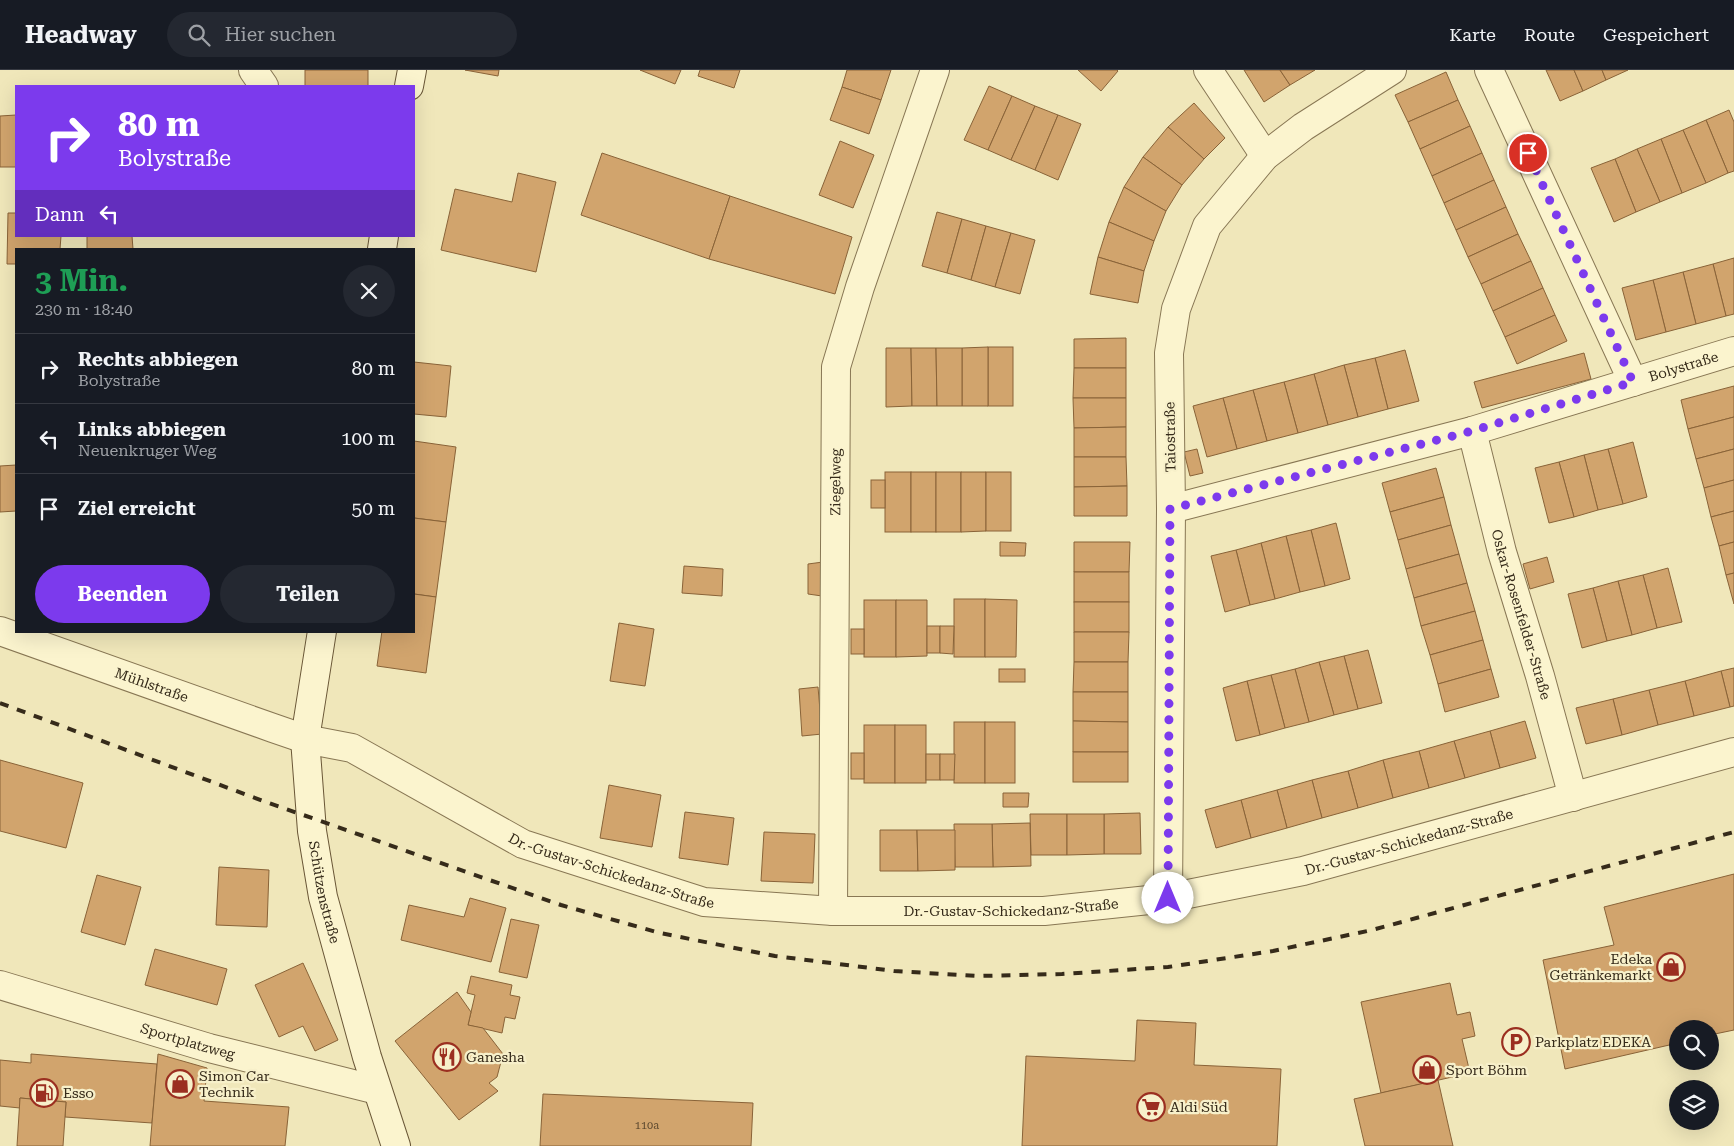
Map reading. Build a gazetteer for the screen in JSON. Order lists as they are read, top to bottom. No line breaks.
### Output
{"streets":{"street":["Bolystraße","Taiostraße","Ziegelweg","Oskar-Rosenfelder-Straße","Mühlstraße","Dr.-Gustav-Schickedanz-Straße","Schützenstraße","Sportplatzweg"]},"crossings":[["Bolystraße","Taiostraße"],["Bolystraße","Oskar-Rosenfelder-Straße"],["Taiostraße","Dr.-Gustav-Schickedanz-Straße"],["Ziegelweg","Dr.-Gustav-Schickedanz-Straße"],["Oskar-Rosenfelder-Straße","Dr.-Gustav-Schickedanz-Straße"],["Mühlstraße","Dr.-Gustav-Schickedanz-Straße"],["Mühlstraße","Schützenstraße"],["Dr.-Gustav-Schickedanz-Straße","Schützenstraße"],["Schützenstraße","Sportplatzweg"]],"places":{"shop":["Edeka Getränkemarkt","Sport Böhm","Simon Car Technik"],"parking":["Parkplatz EDEKA"],"restaurant":["Ganesha"],"fuel station":["Esso"],"supermarket":["Aldi Süd"]},"house_numbers":["110a"],"page":{"header":"Headway","search":"Hier suchen","nav":["Karte","Route","Gespeichert"],"turn":["80 m","Bolystraße"],"then":"Dann","heading":["3 Min.","230 m · 18:40"],"list":[{"name":"Rechts abbiegen","note":"Bolystraße","value":"80 m"},{"name":"Links abbiegen","note":"Neuenkruger Weg","value":"100 m"},{"name":"Ziel erreicht","value":"50 m"}],"buttons":["Beenden","Teilen"]}}
